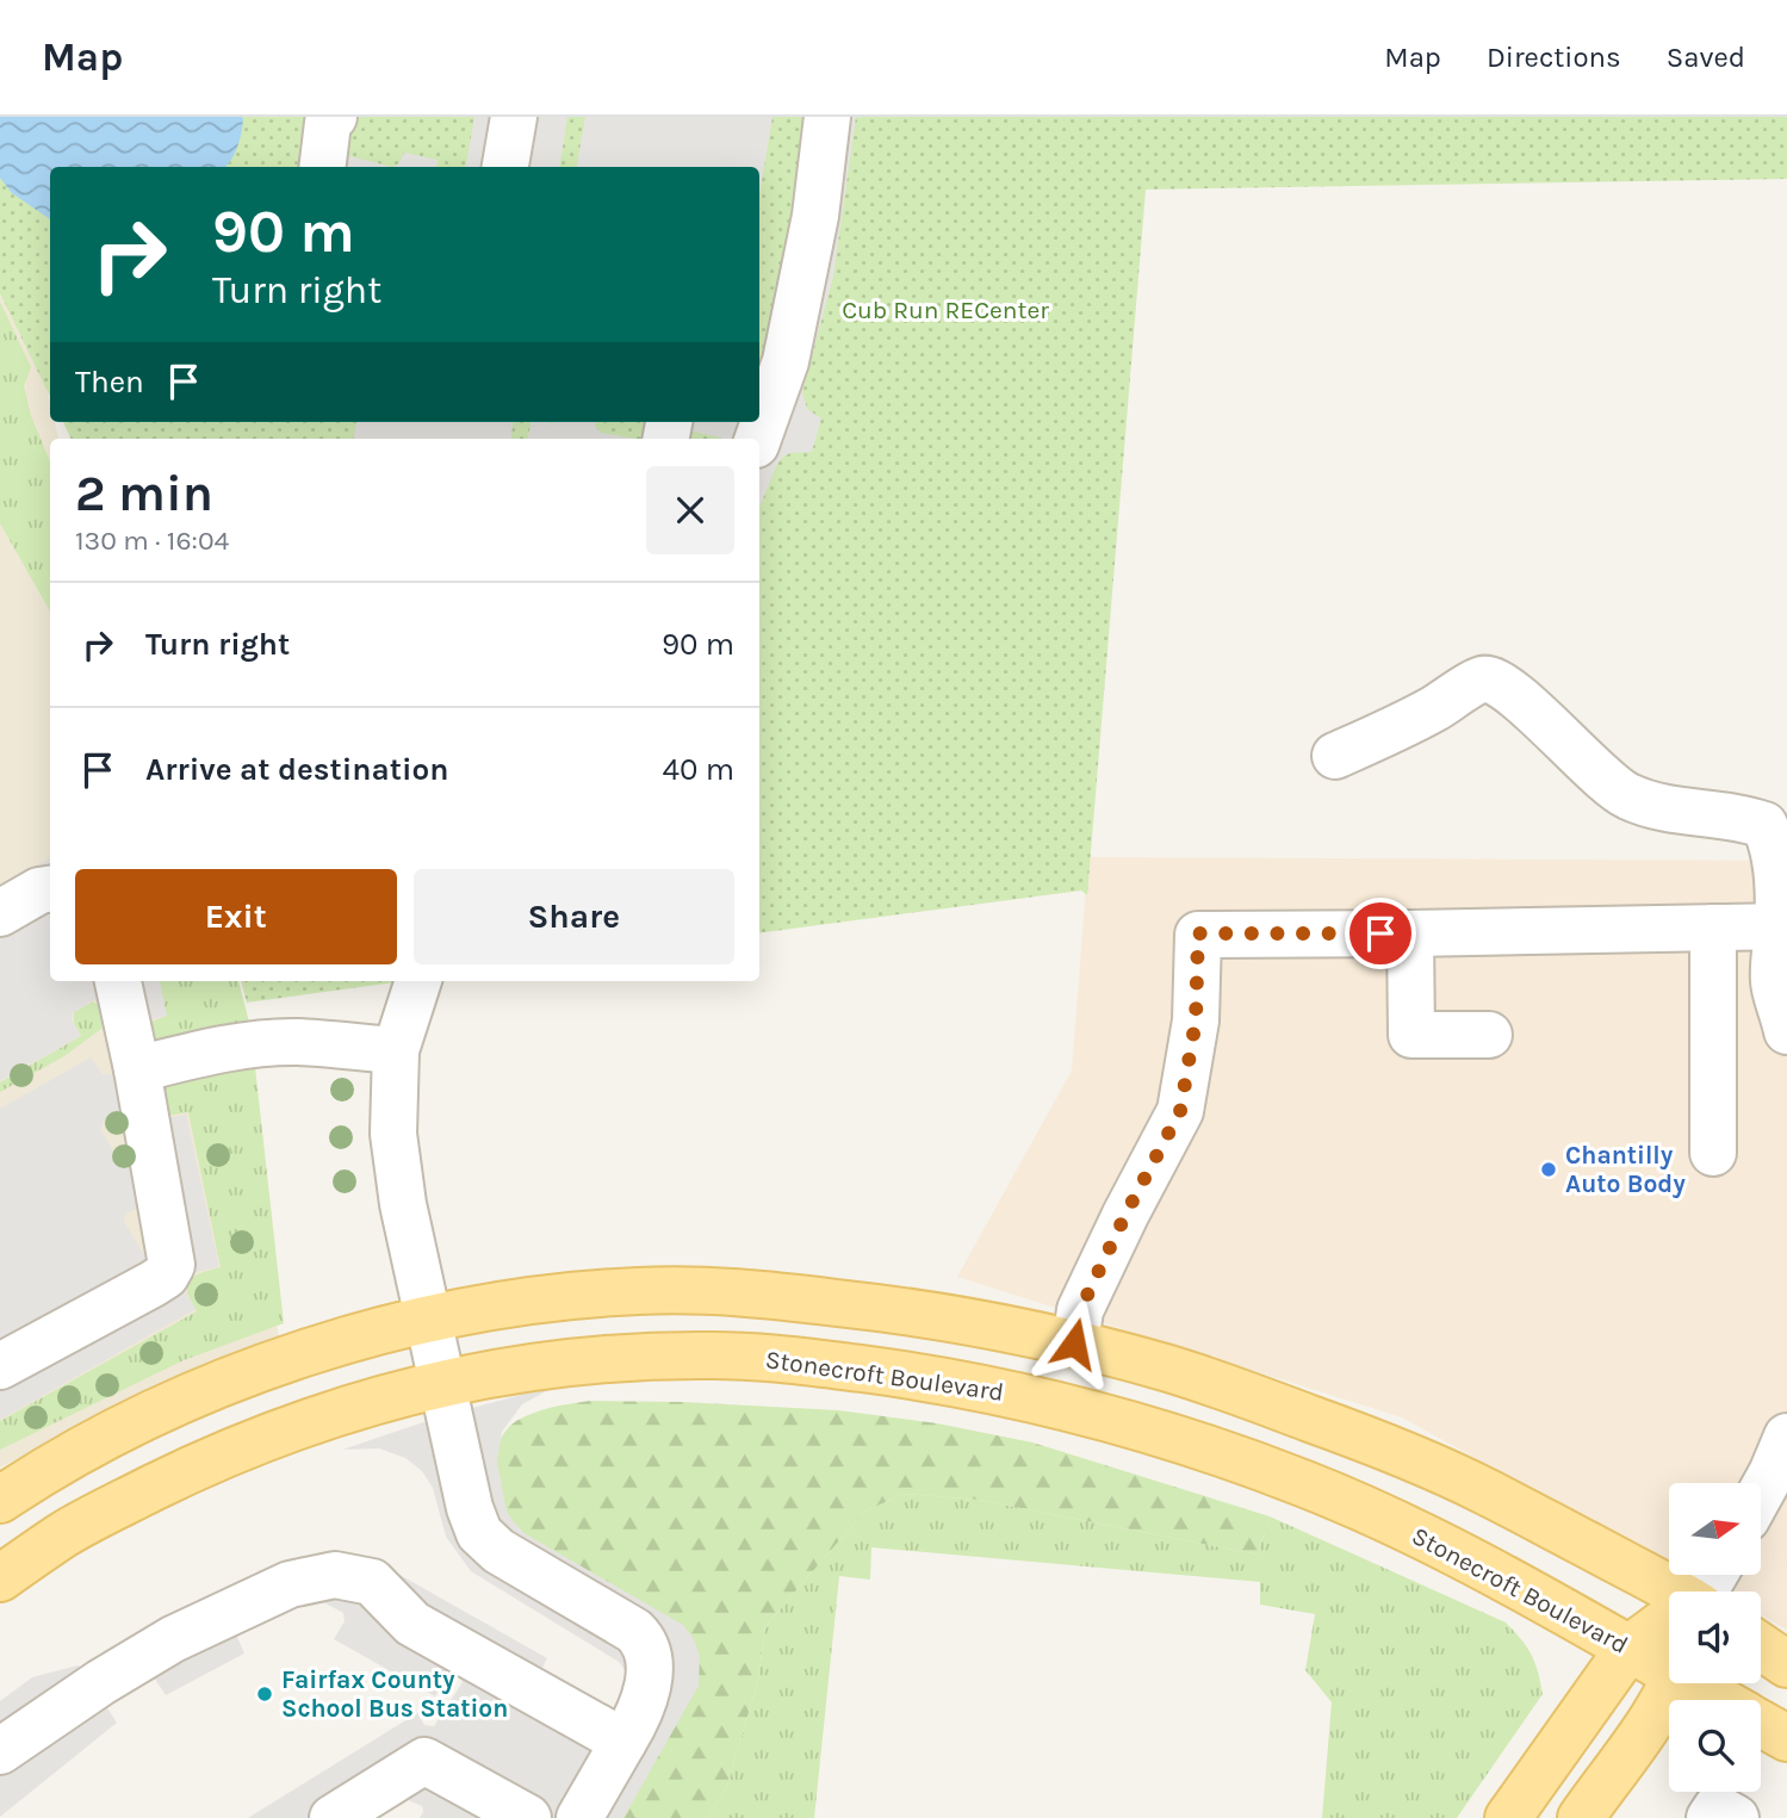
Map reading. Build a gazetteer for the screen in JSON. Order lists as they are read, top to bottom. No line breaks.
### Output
{"streets":{"main road":["Stonecroft Boulevard"]},"parks":["Cub Run RECenter"],"places":["Chantilly Auto Body","Fairfax County School Bus Station"],"north":"right","page":{"header":"Map","nav":["Map","Directions","Saved"],"turn":["90 m","Turn right"],"then":"Then","heading":["2 min","130 m · 16:04"],"list":[{"name":"Turn right","value":"90 m"},{"name":"Arrive at destination","value":"40 m"}],"buttons":["Exit","Share"]}}
